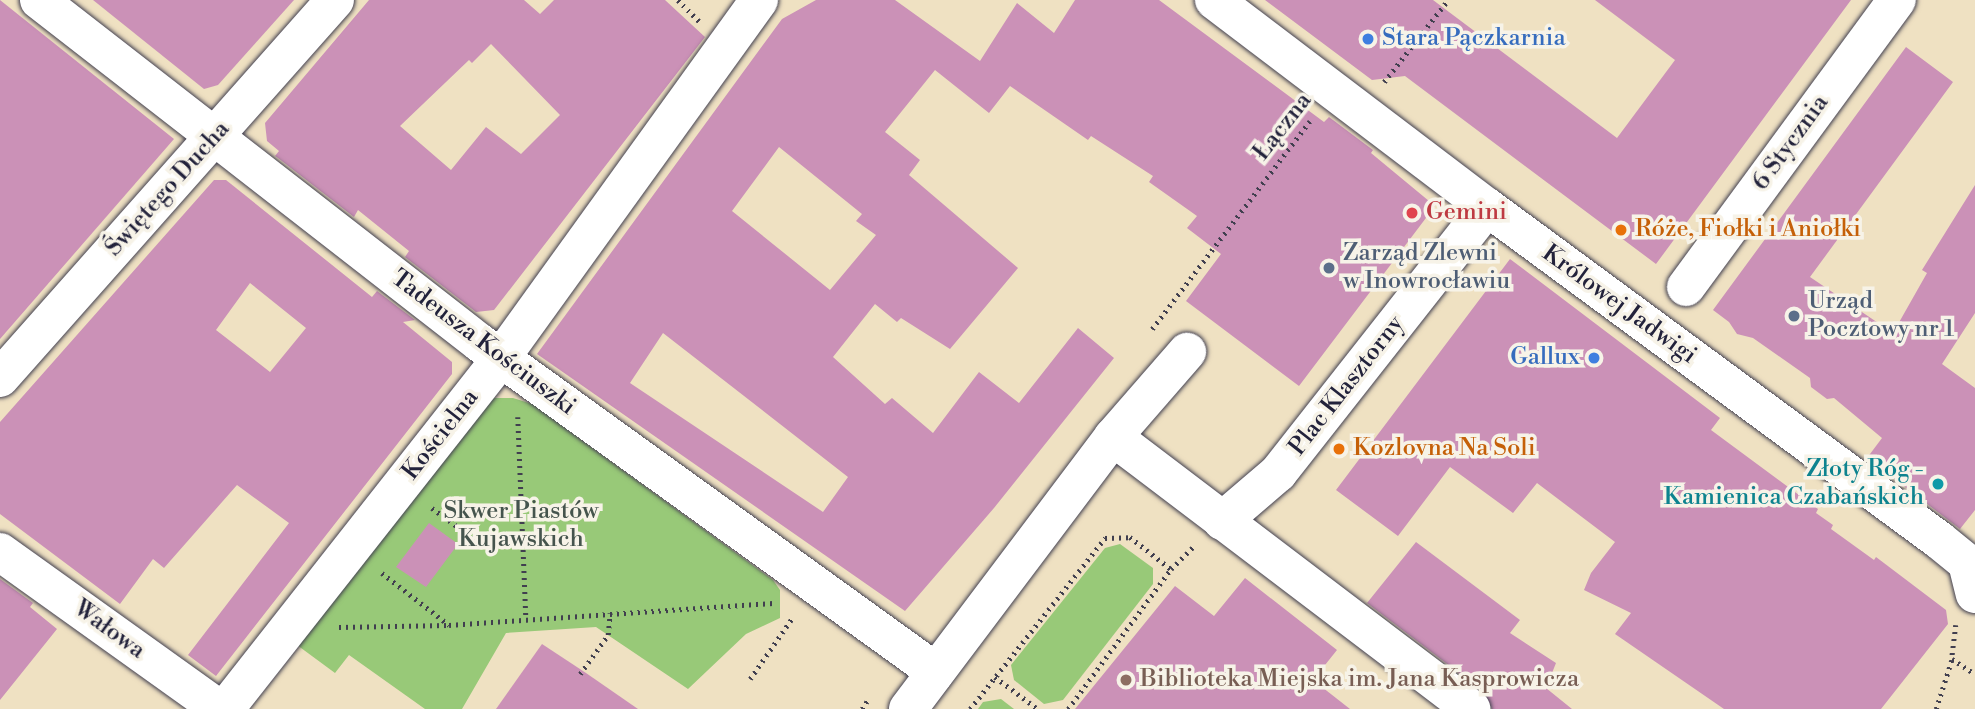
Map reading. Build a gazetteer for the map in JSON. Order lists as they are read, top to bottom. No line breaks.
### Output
{"streets":{"street":["6 Stycznia","Świętego Ducha","Królowej Jadwigi","Tadeusza Kościuszki","Plac Klasztorny","Kościelna","Wałowa"],"path":["Łączna"]},"crossings":[["Łączna","Królowej Jadwigi"],["Świętego Ducha","Tadeusza Kościuszki"],["Królowej Jadwigi","Plac Klasztorny"],["Tadeusza Kościuszki","Kościelna"]],"parks":["Skwer Piastów Kujawskich"],"places":["Stara Pączkarnia","Gemini","Róże, Fiołki i Aniołki","Zarząd Zlewni w Inowrocławiu","Urząd Pocztowy nr 1","Gallux","Kozlovna Na Soli","Złoty Róg - Kamienica Czabańskich","Biblioteka Miejska im. Jana Kasprowicza"]}
